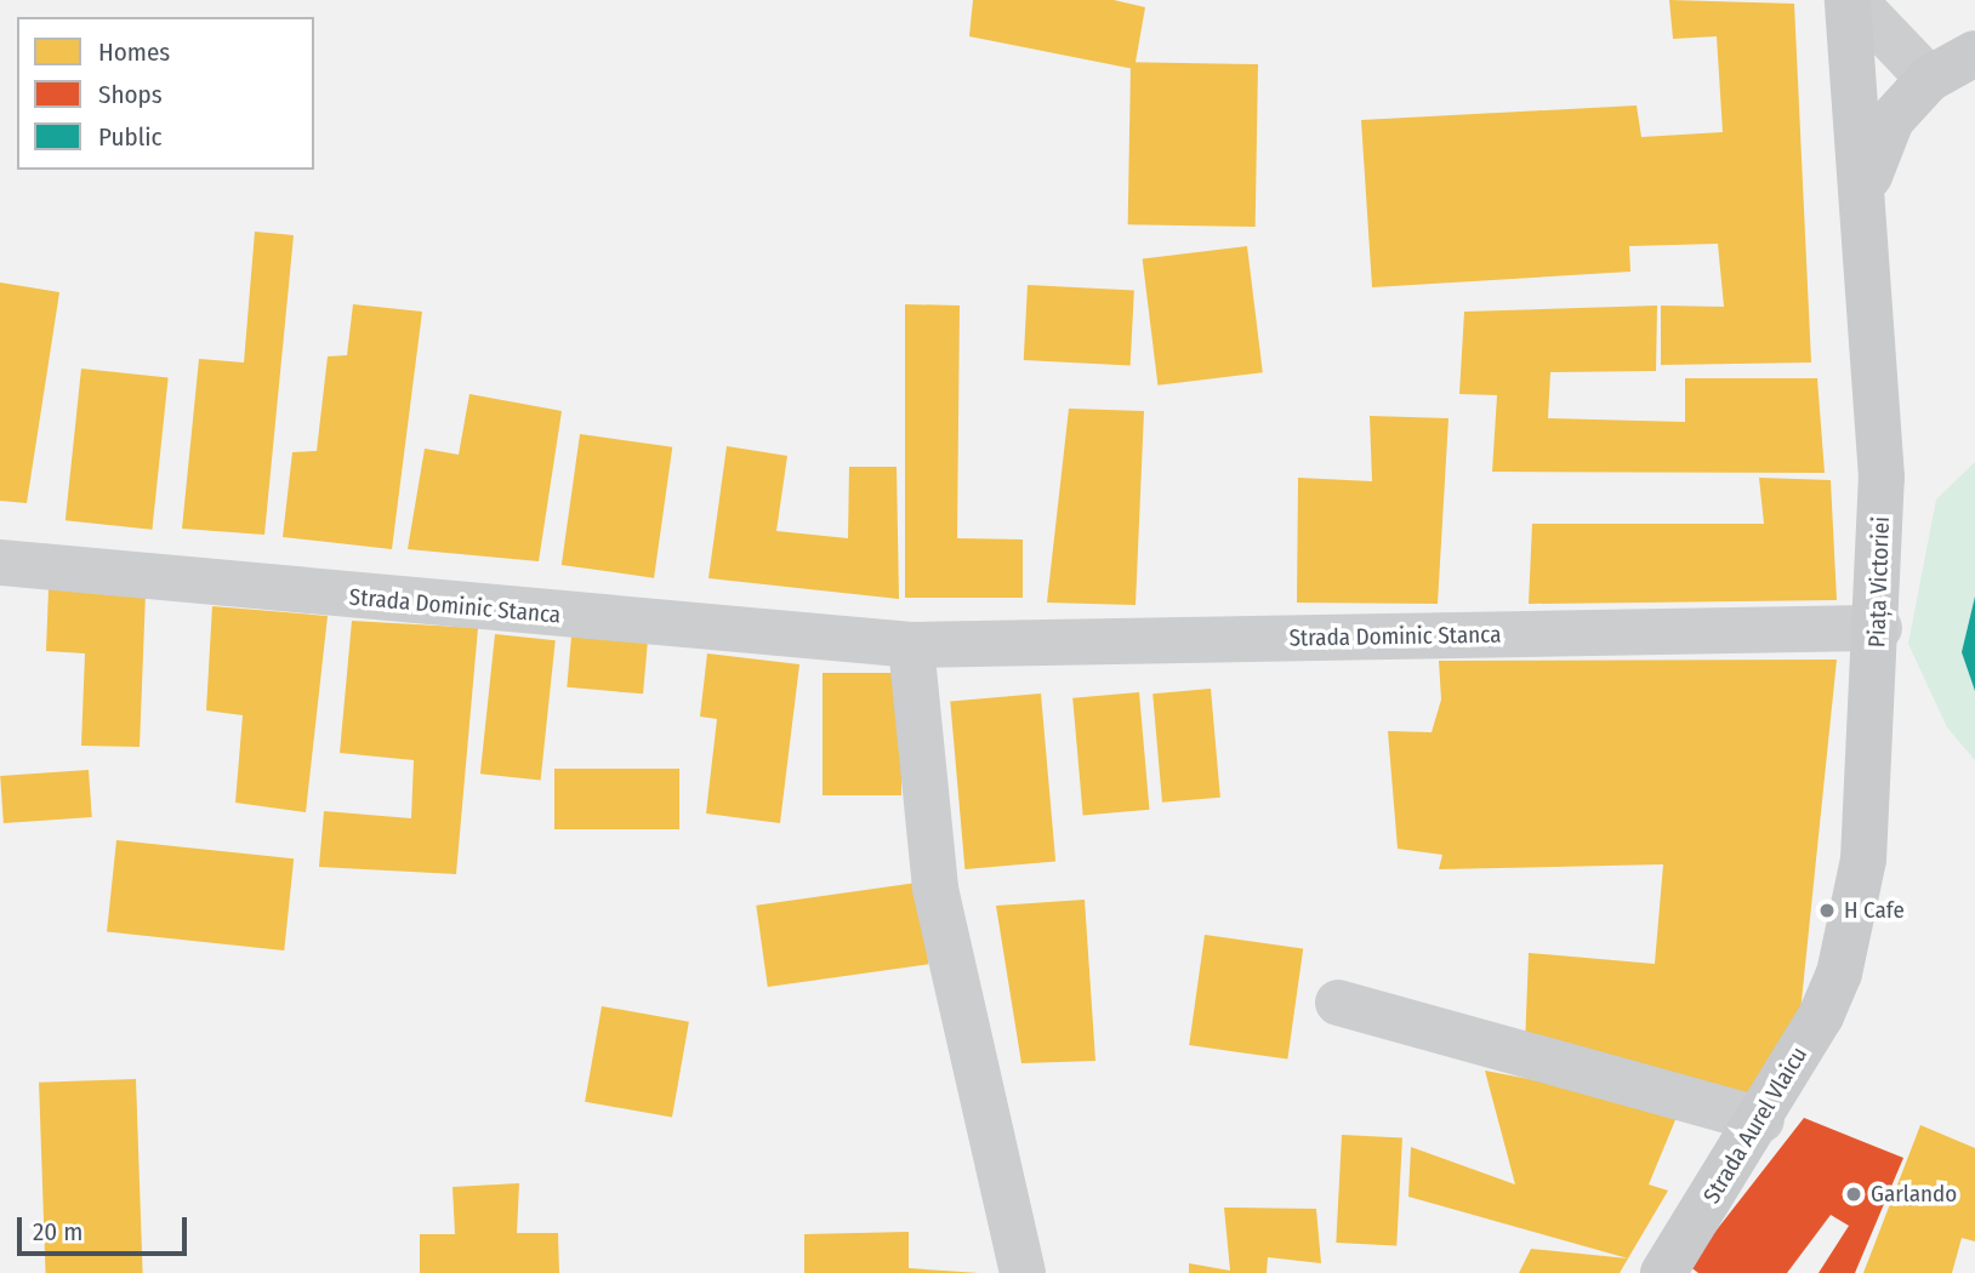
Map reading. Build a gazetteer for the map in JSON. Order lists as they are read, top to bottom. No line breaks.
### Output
{"streets":{"main road":["Piața Victoriei","Strada Aurel Vlaicu"],"street":["Strada Dominic Stanca"]},"crossings":[["Piața Victoriei","Strada Dominic Stanca"],["Piața Victoriei","Strada Aurel Vlaicu"]],"places":["H Cafe","Garlando"],"legend":["Homes","Shops","Public"],"scale_bar":"20 m"}
